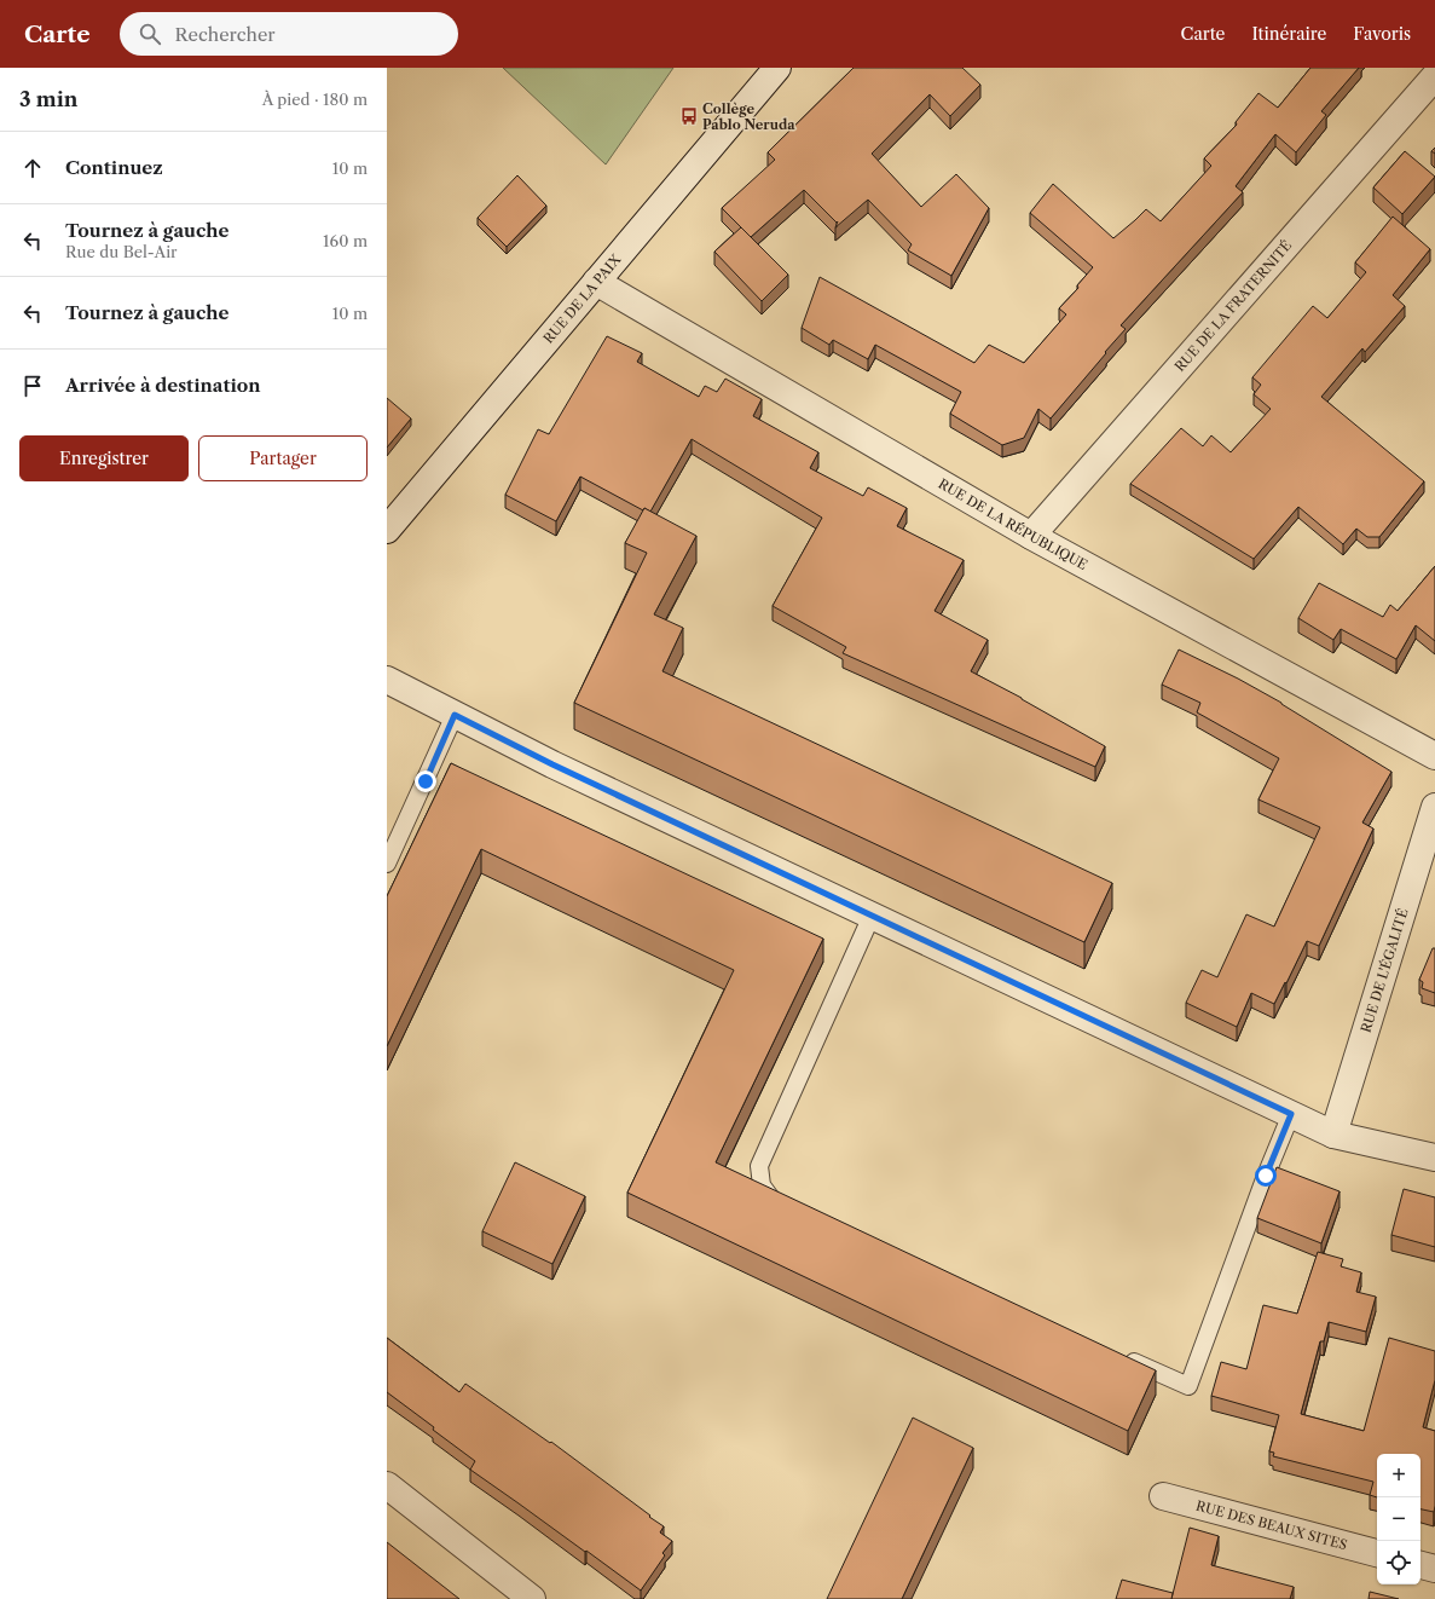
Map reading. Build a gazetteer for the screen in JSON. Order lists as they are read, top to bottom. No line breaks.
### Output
{"streets":{"street":["RUE DE LA PAIX","RUE DE LA FRATERNITÉ","RUE DE LA RÉPUBLIQUE","RUE DE L'ÉGALITÉ","RUE DES BEAUX SITES"]},"crossings":[["RUE DE LA PAIX","RUE DE LA RÉPUBLIQUE"],["RUE DE LA FRATERNITÉ","RUE DE LA RÉPUBLIQUE"]],"places":{"bus stop":["Collège Pablo Neruda"]},"page":{"header":"Carte","search":"Rechercher","nav":["Carte","Itinéraire","Favoris"],"heading":["3 min","À pied · 180 m"],"list":[["Continuez","10 m"],["Tournez à gauche","Rue du Bel-Air","160 m"],["Tournez à gauche","10 m"],"Arrivée à destination"],"buttons":["Enregistrer","Partager"],"map_buttons":["+","−"]}}
